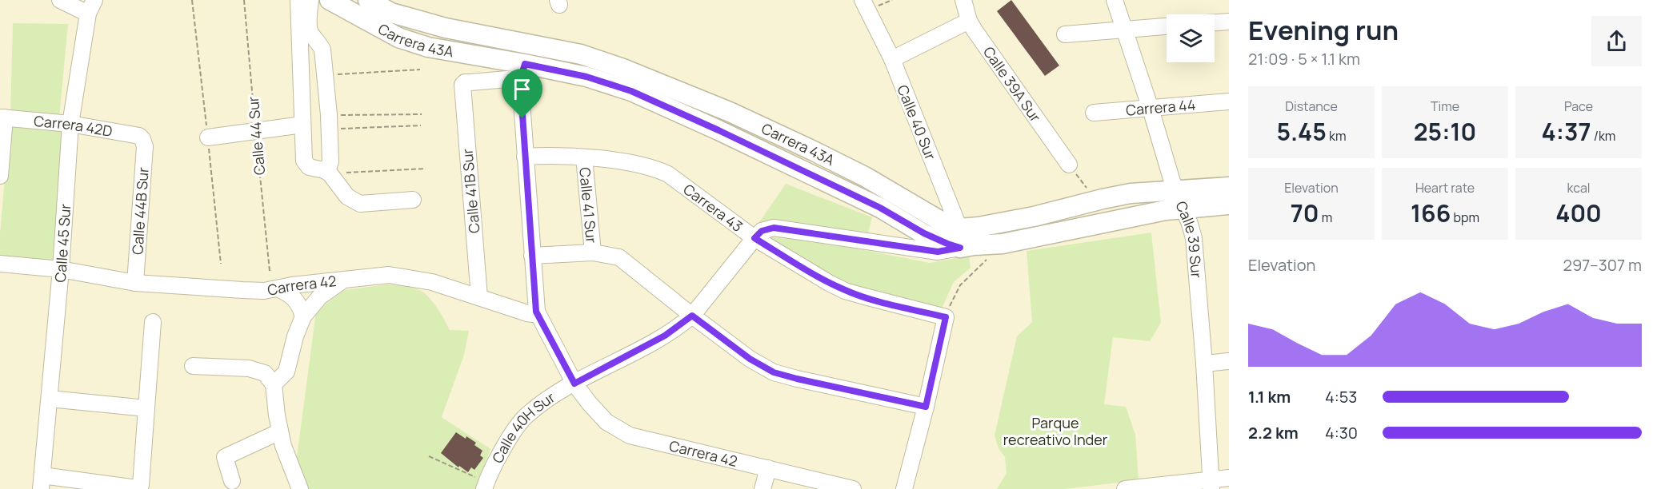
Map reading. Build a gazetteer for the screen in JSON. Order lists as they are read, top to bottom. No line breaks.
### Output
{"streets":{"main road":["Carrera 43A"],"street":["Calle 39A Sur","Carrera 44","Calle 40 Sur","Carrera 42D","Calle 41B Sur","Calle 41 Sur","Carrera 43","Calle 44B Sur","Calle 39 Sur","Calle 45 Sur","Carrera 42","Calle 40H Sur"],"path":["Calle 44 Sur"]},"crossings":[["Carrera 43A","Calle 40 Sur"],["Carrera 43A","Calle 41B Sur"],["Carrera 43A","Carrera 43"],["Carrera 43A","Calle 39 Sur"],["Carrera 43A","Calle 40H Sur"],["Carrera 44","Calle 39 Sur"],["Carrera 42D","Calle 44B Sur"],["Carrera 42D","Calle 45 Sur"],["Calle 41B Sur","Carrera 42"],["Calle 41 Sur","Carrera 43"],["Carrera 43","Calle 40H Sur"],["Calle 44B Sur","Carrera 42"],["Calle 45 Sur","Carrera 42"],["Carrera 42","Calle 40H Sur"]],"parks":["Parque recreativo Inder"],"page":{"heading":["Evening run","21:09 · 5 × 1.1 km"],"stats":[["Distance","5.45 km"],["Time","25:10"],["Pace","4:37 /km"],["Elevation","70 m"],["Heart rate","166 bpm"],["kcal","400"]],"chart":["Elevation","297–307 m"],"list":[{"name":"1.1 km","note":"4:53"},{"name":"2.2 km","note":"4:30"}]}}
